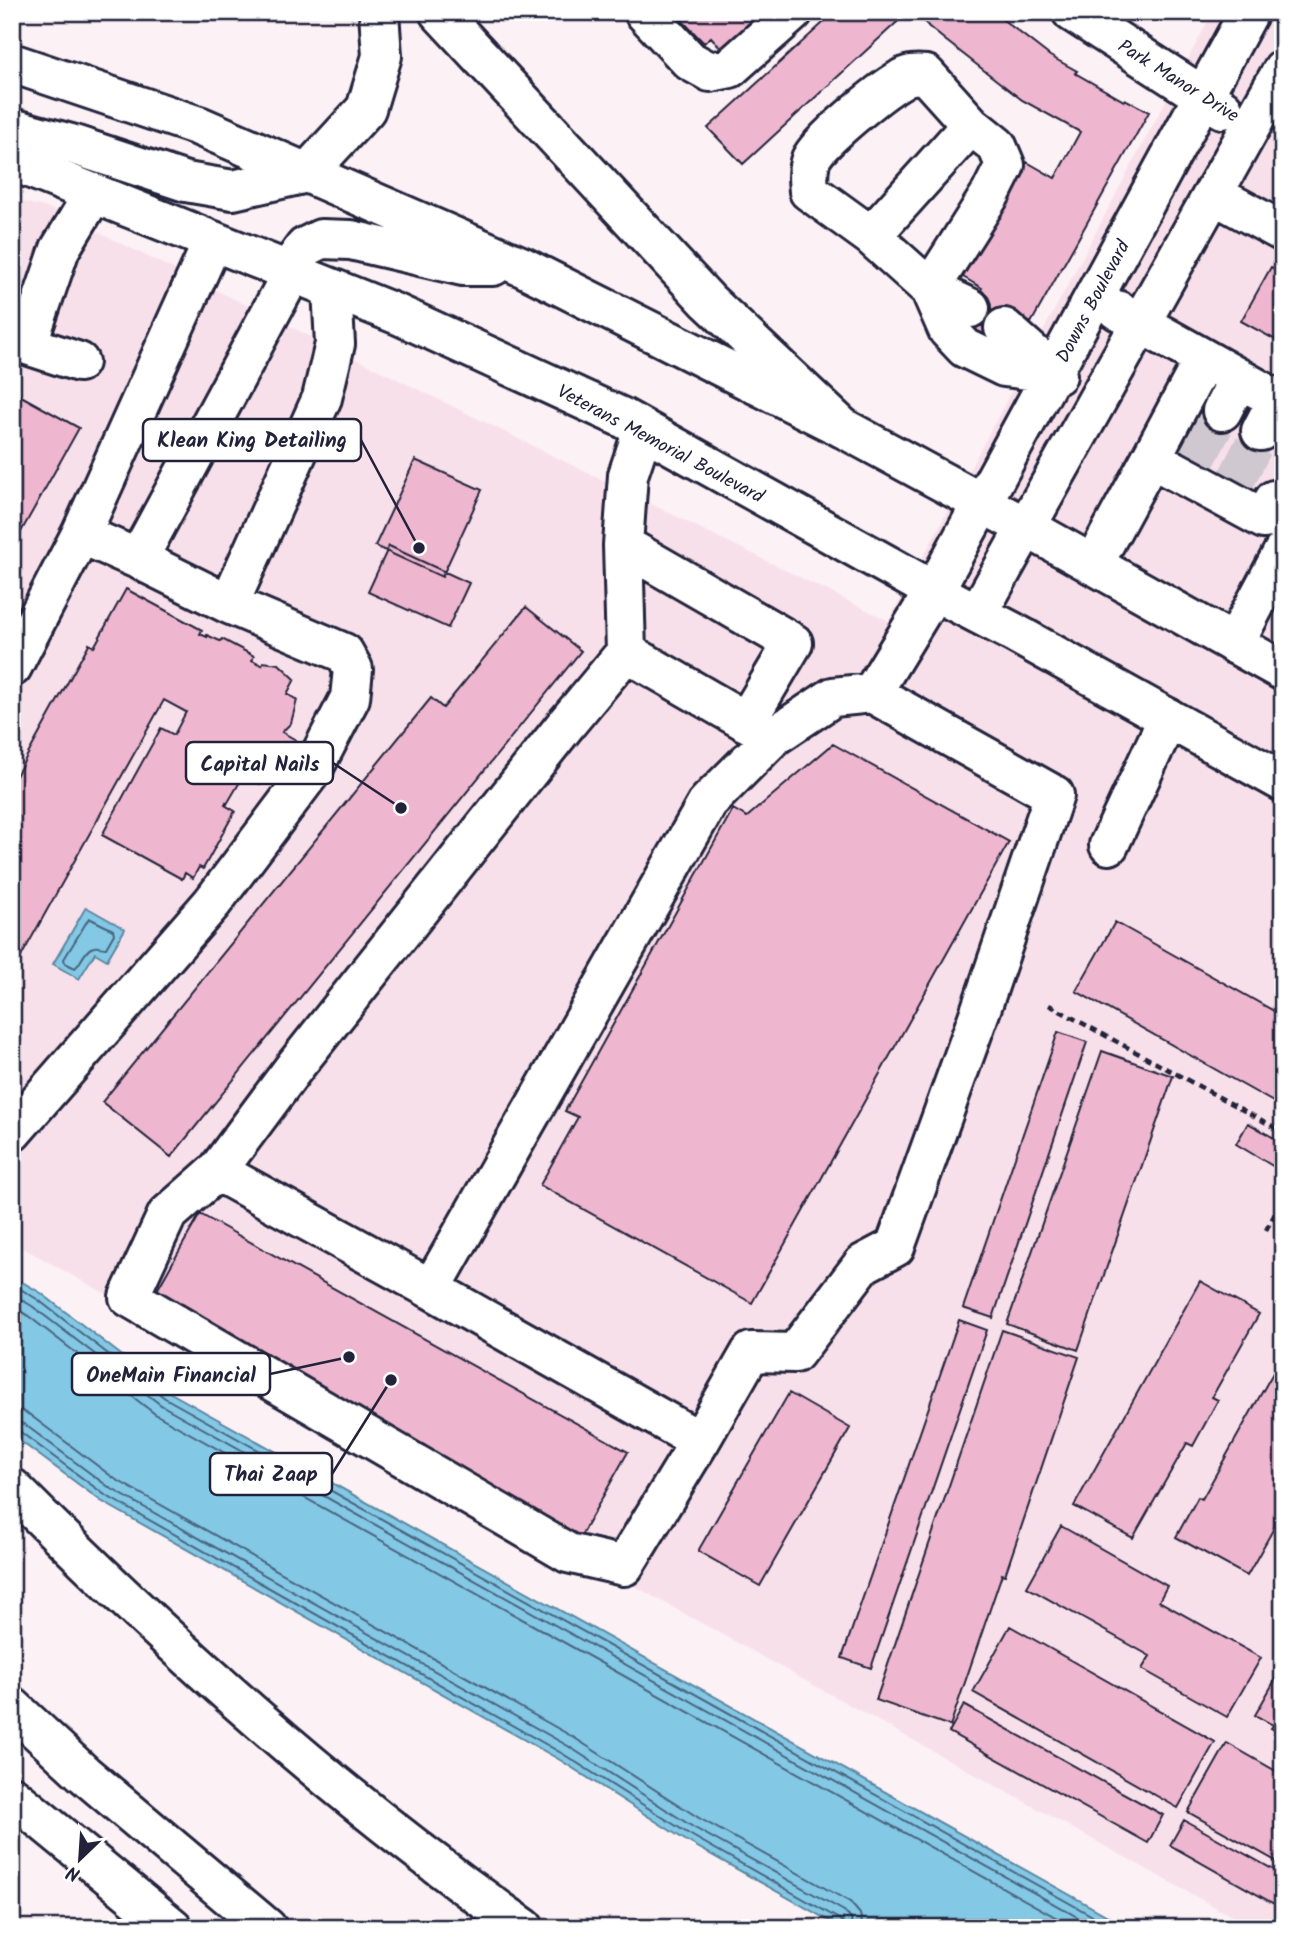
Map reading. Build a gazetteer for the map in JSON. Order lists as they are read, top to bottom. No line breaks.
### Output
{"streets":{"main road":["Park Manor Drive","Downs Boulevard","Veterans Memorial Boulevard"]},"crossings":[["Park Manor Drive","Downs Boulevard"],["Downs Boulevard","Veterans Memorial Boulevard"]],"places":["Klean King Detailing","Capital Nails","OneMain Financial","Thai Zaap"],"north":"bottom left"}
